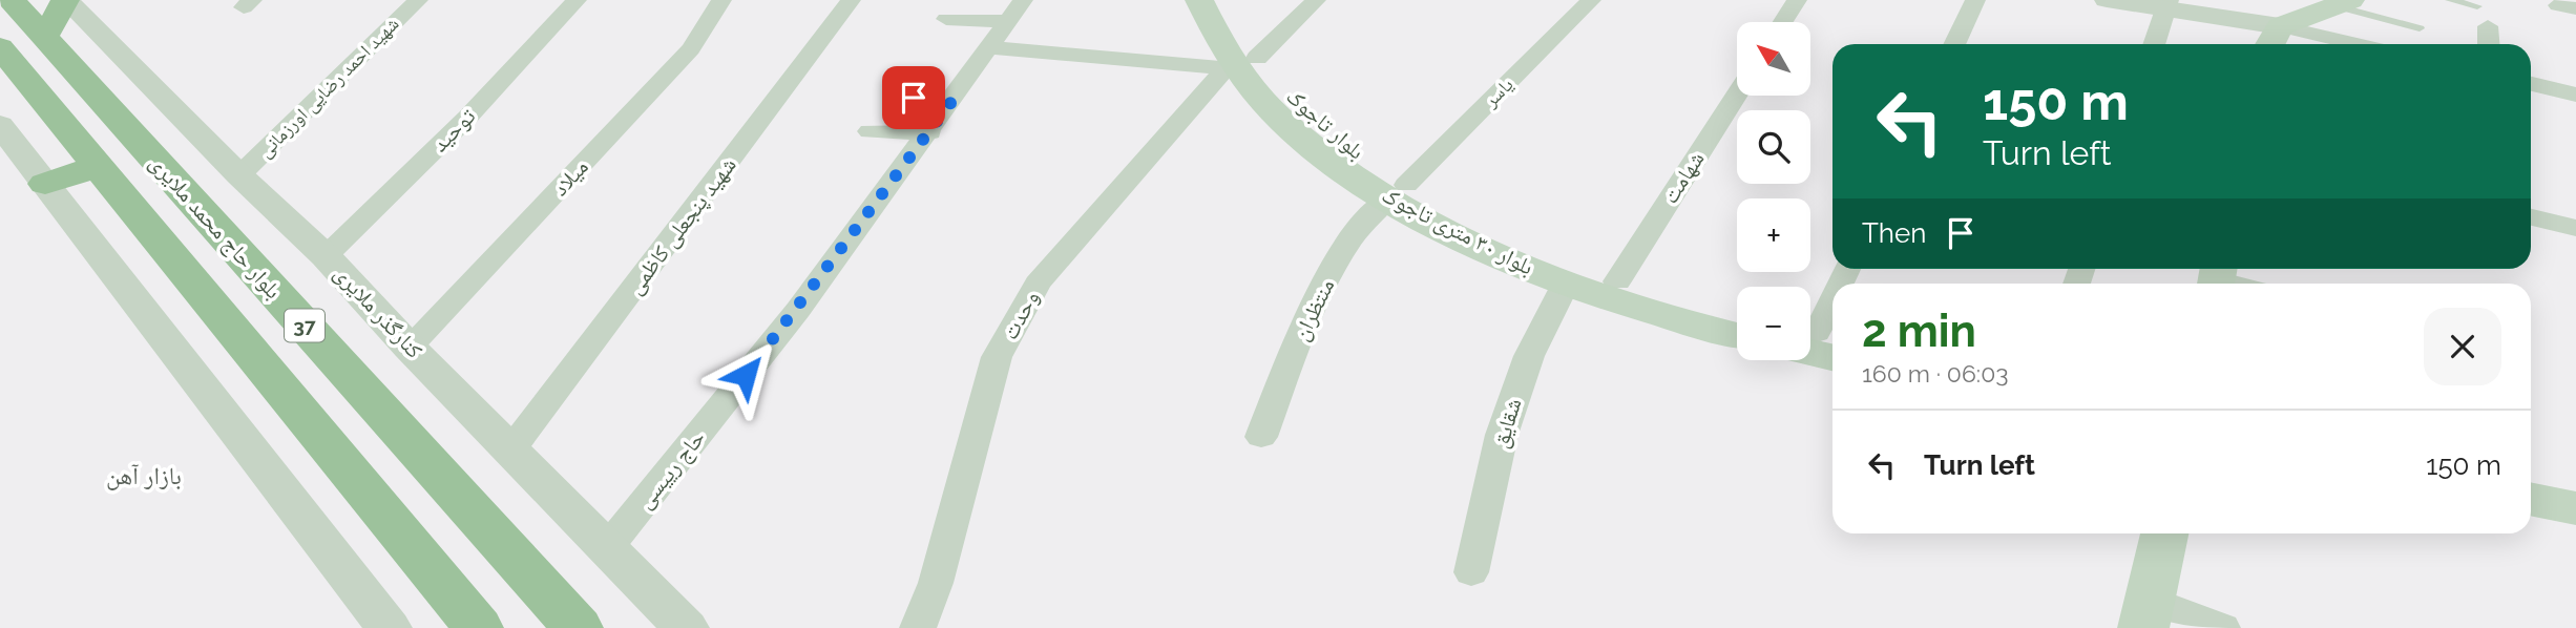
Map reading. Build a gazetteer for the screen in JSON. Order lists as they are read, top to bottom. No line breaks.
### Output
{"streets":{"highway":["بلوار حاج محمد ملایری","37"],"main road":["بلوار ۳۰ متری تاجوک"],"street":["شهید احمد رضایی اورزمانی","یاسر","توحید","میلاد","شهامت","شهید پنجعلی کاظمی","منتظران","کنارگذر ملایری","وحدت","شقایق","حاج رییسی"]},"crossings":[["شهید احمد رضایی اورزمانی","کنارگذر ملایری"],["یاسر","بلوار ۳۰ متری تاجوک"],["یاسر","منتظران"],["توحید","کنارگذر ملایری"],["میلاد","کنارگذر ملایری"],["شهید پنجعلی کاظمی","کنارگذر ملایری"],["بلوار حاج محمد ملایری","37"],["بلوار ۳۰ متری تاجوک","منتظران"],["بلوار ۳۰ متری تاجوک","وحدت"],["بلوار ۳۰ متری تاجوک","شقایق"],["کنارگذر ملایری","حاج رییسی"]],"districts":["بازار آهن"],"north":"top left","page":{"map_buttons":["+","−"],"turn":["150 m","Turn left"],"then":"Then","heading":["2 min","160 m · 06:03"],"list":[{"name":"Turn left","value":"150 m"}]}}
